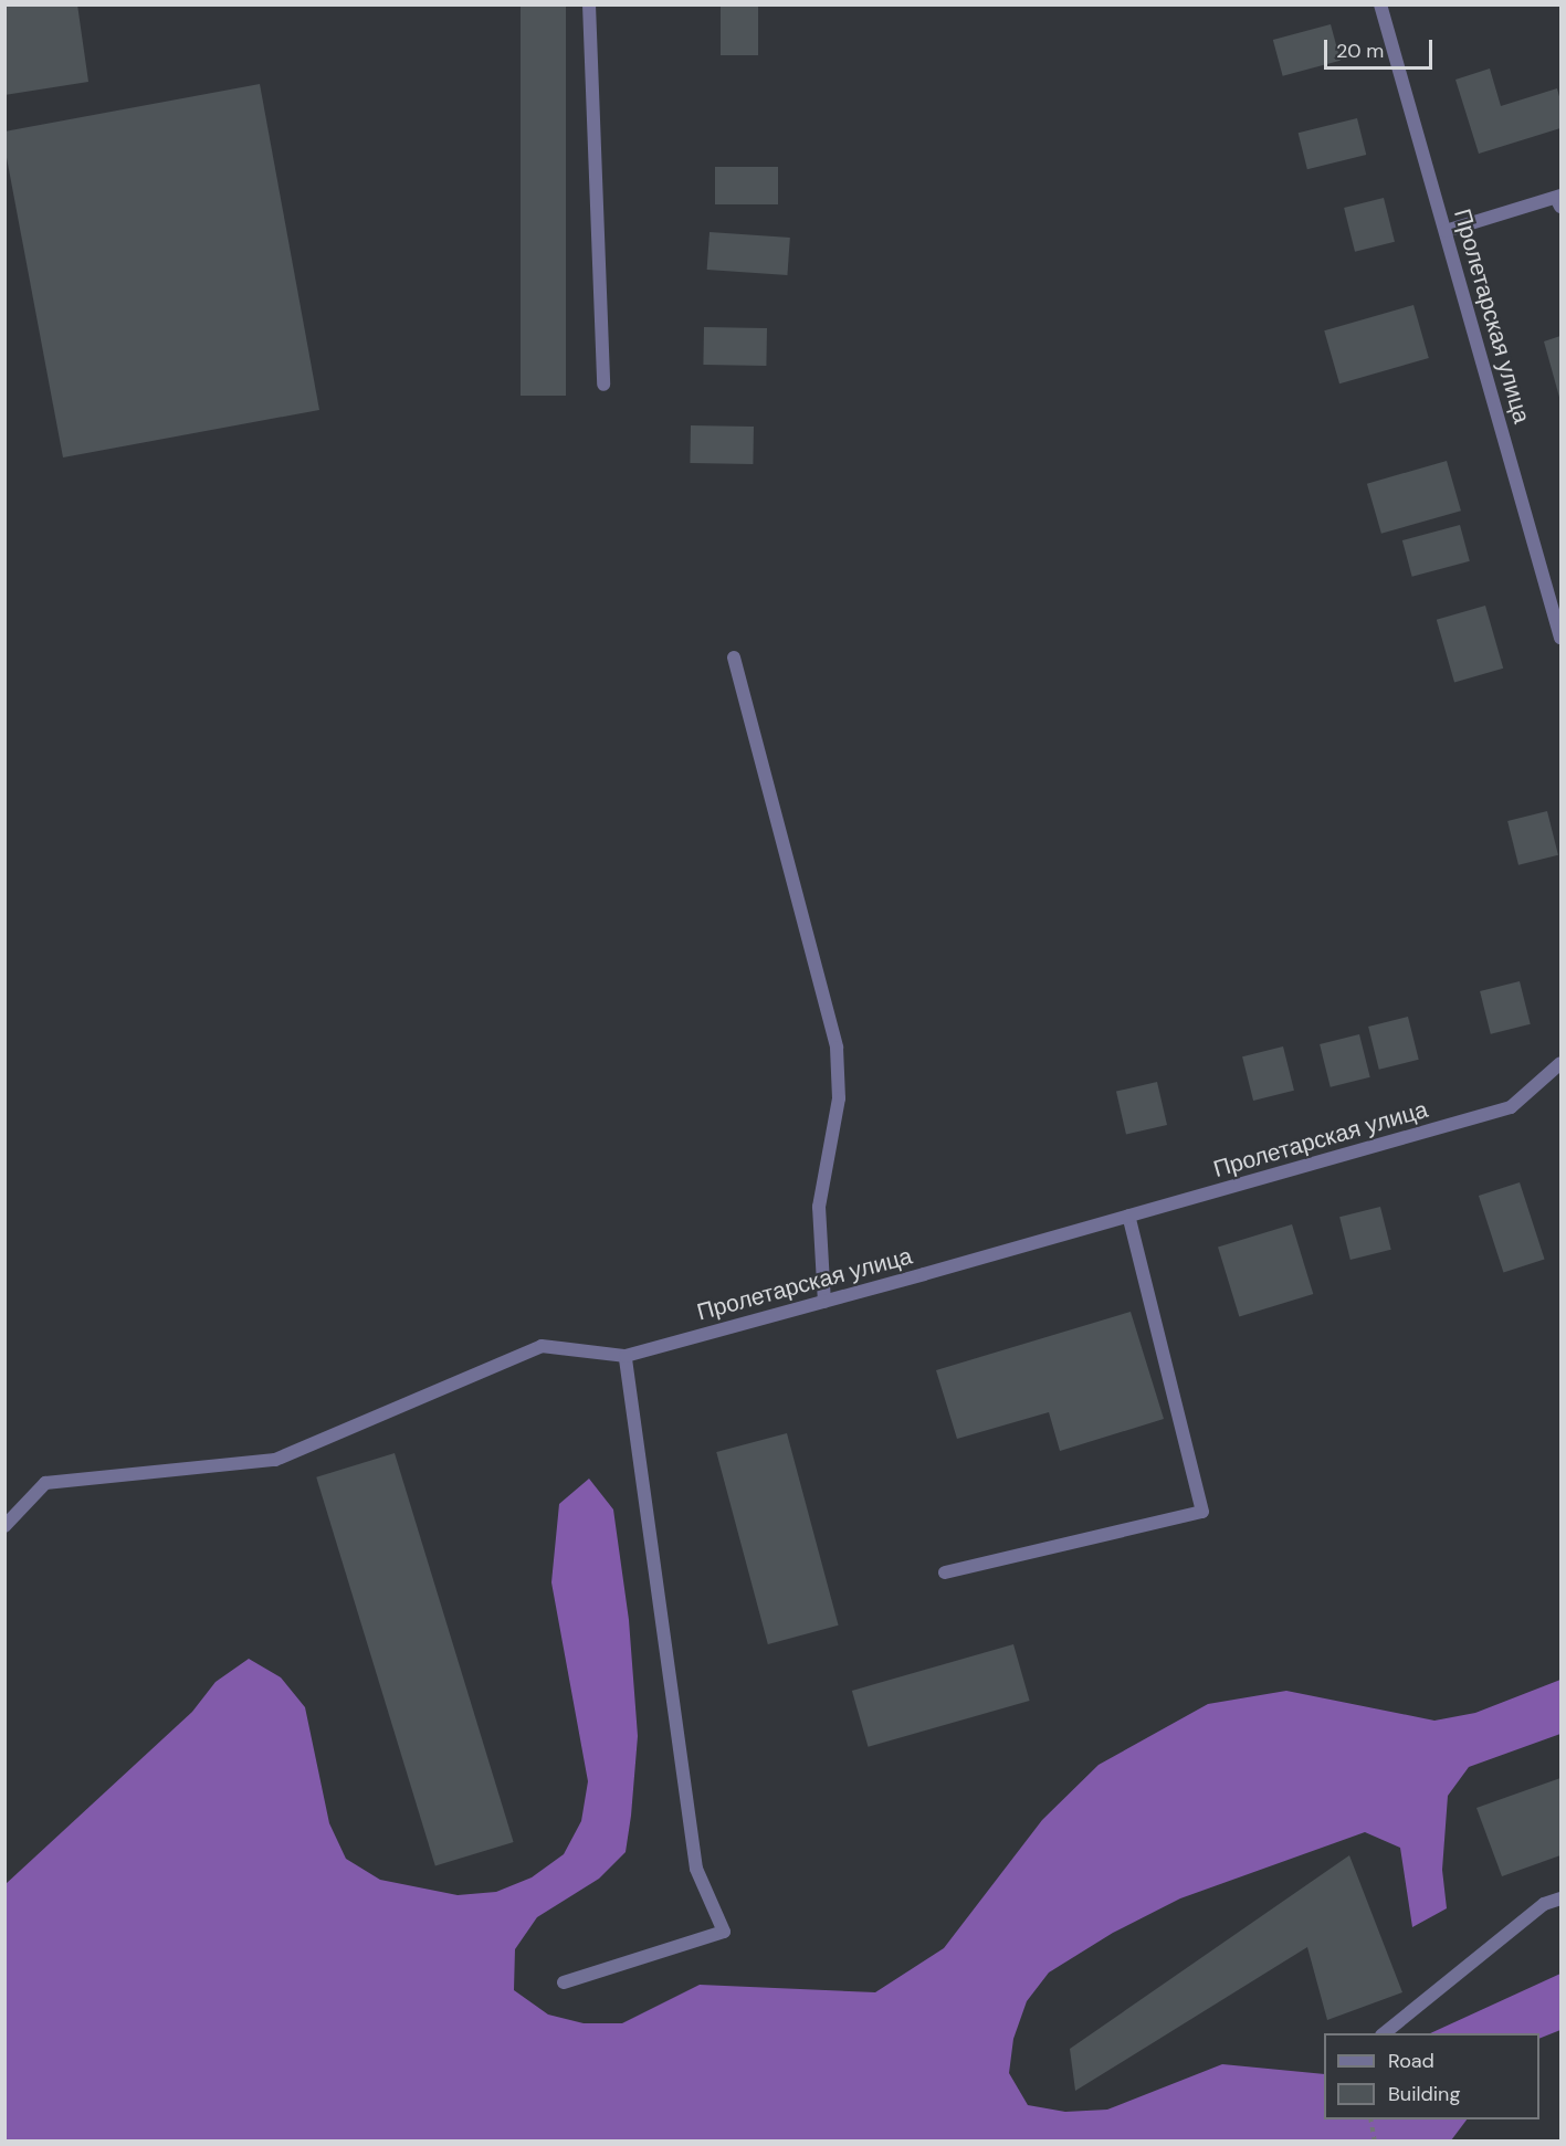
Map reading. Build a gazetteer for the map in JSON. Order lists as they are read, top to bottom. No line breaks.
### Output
{"streets":{"street":["Пролетарская улица"]},"legend":["Road","Building"],"scale_bar":"20 m"}
